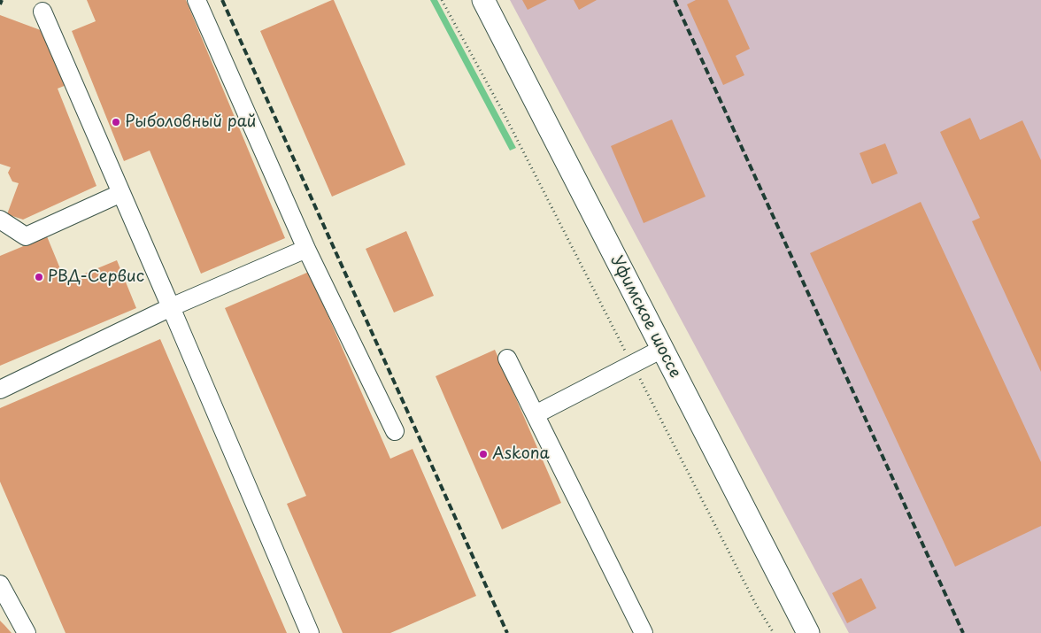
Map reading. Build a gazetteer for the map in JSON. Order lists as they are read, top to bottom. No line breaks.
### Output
{"streets":{"main road":["Уфимское шоссе"]},"places":["Рыболовный рай","РВД-Сервис","Askona"]}
